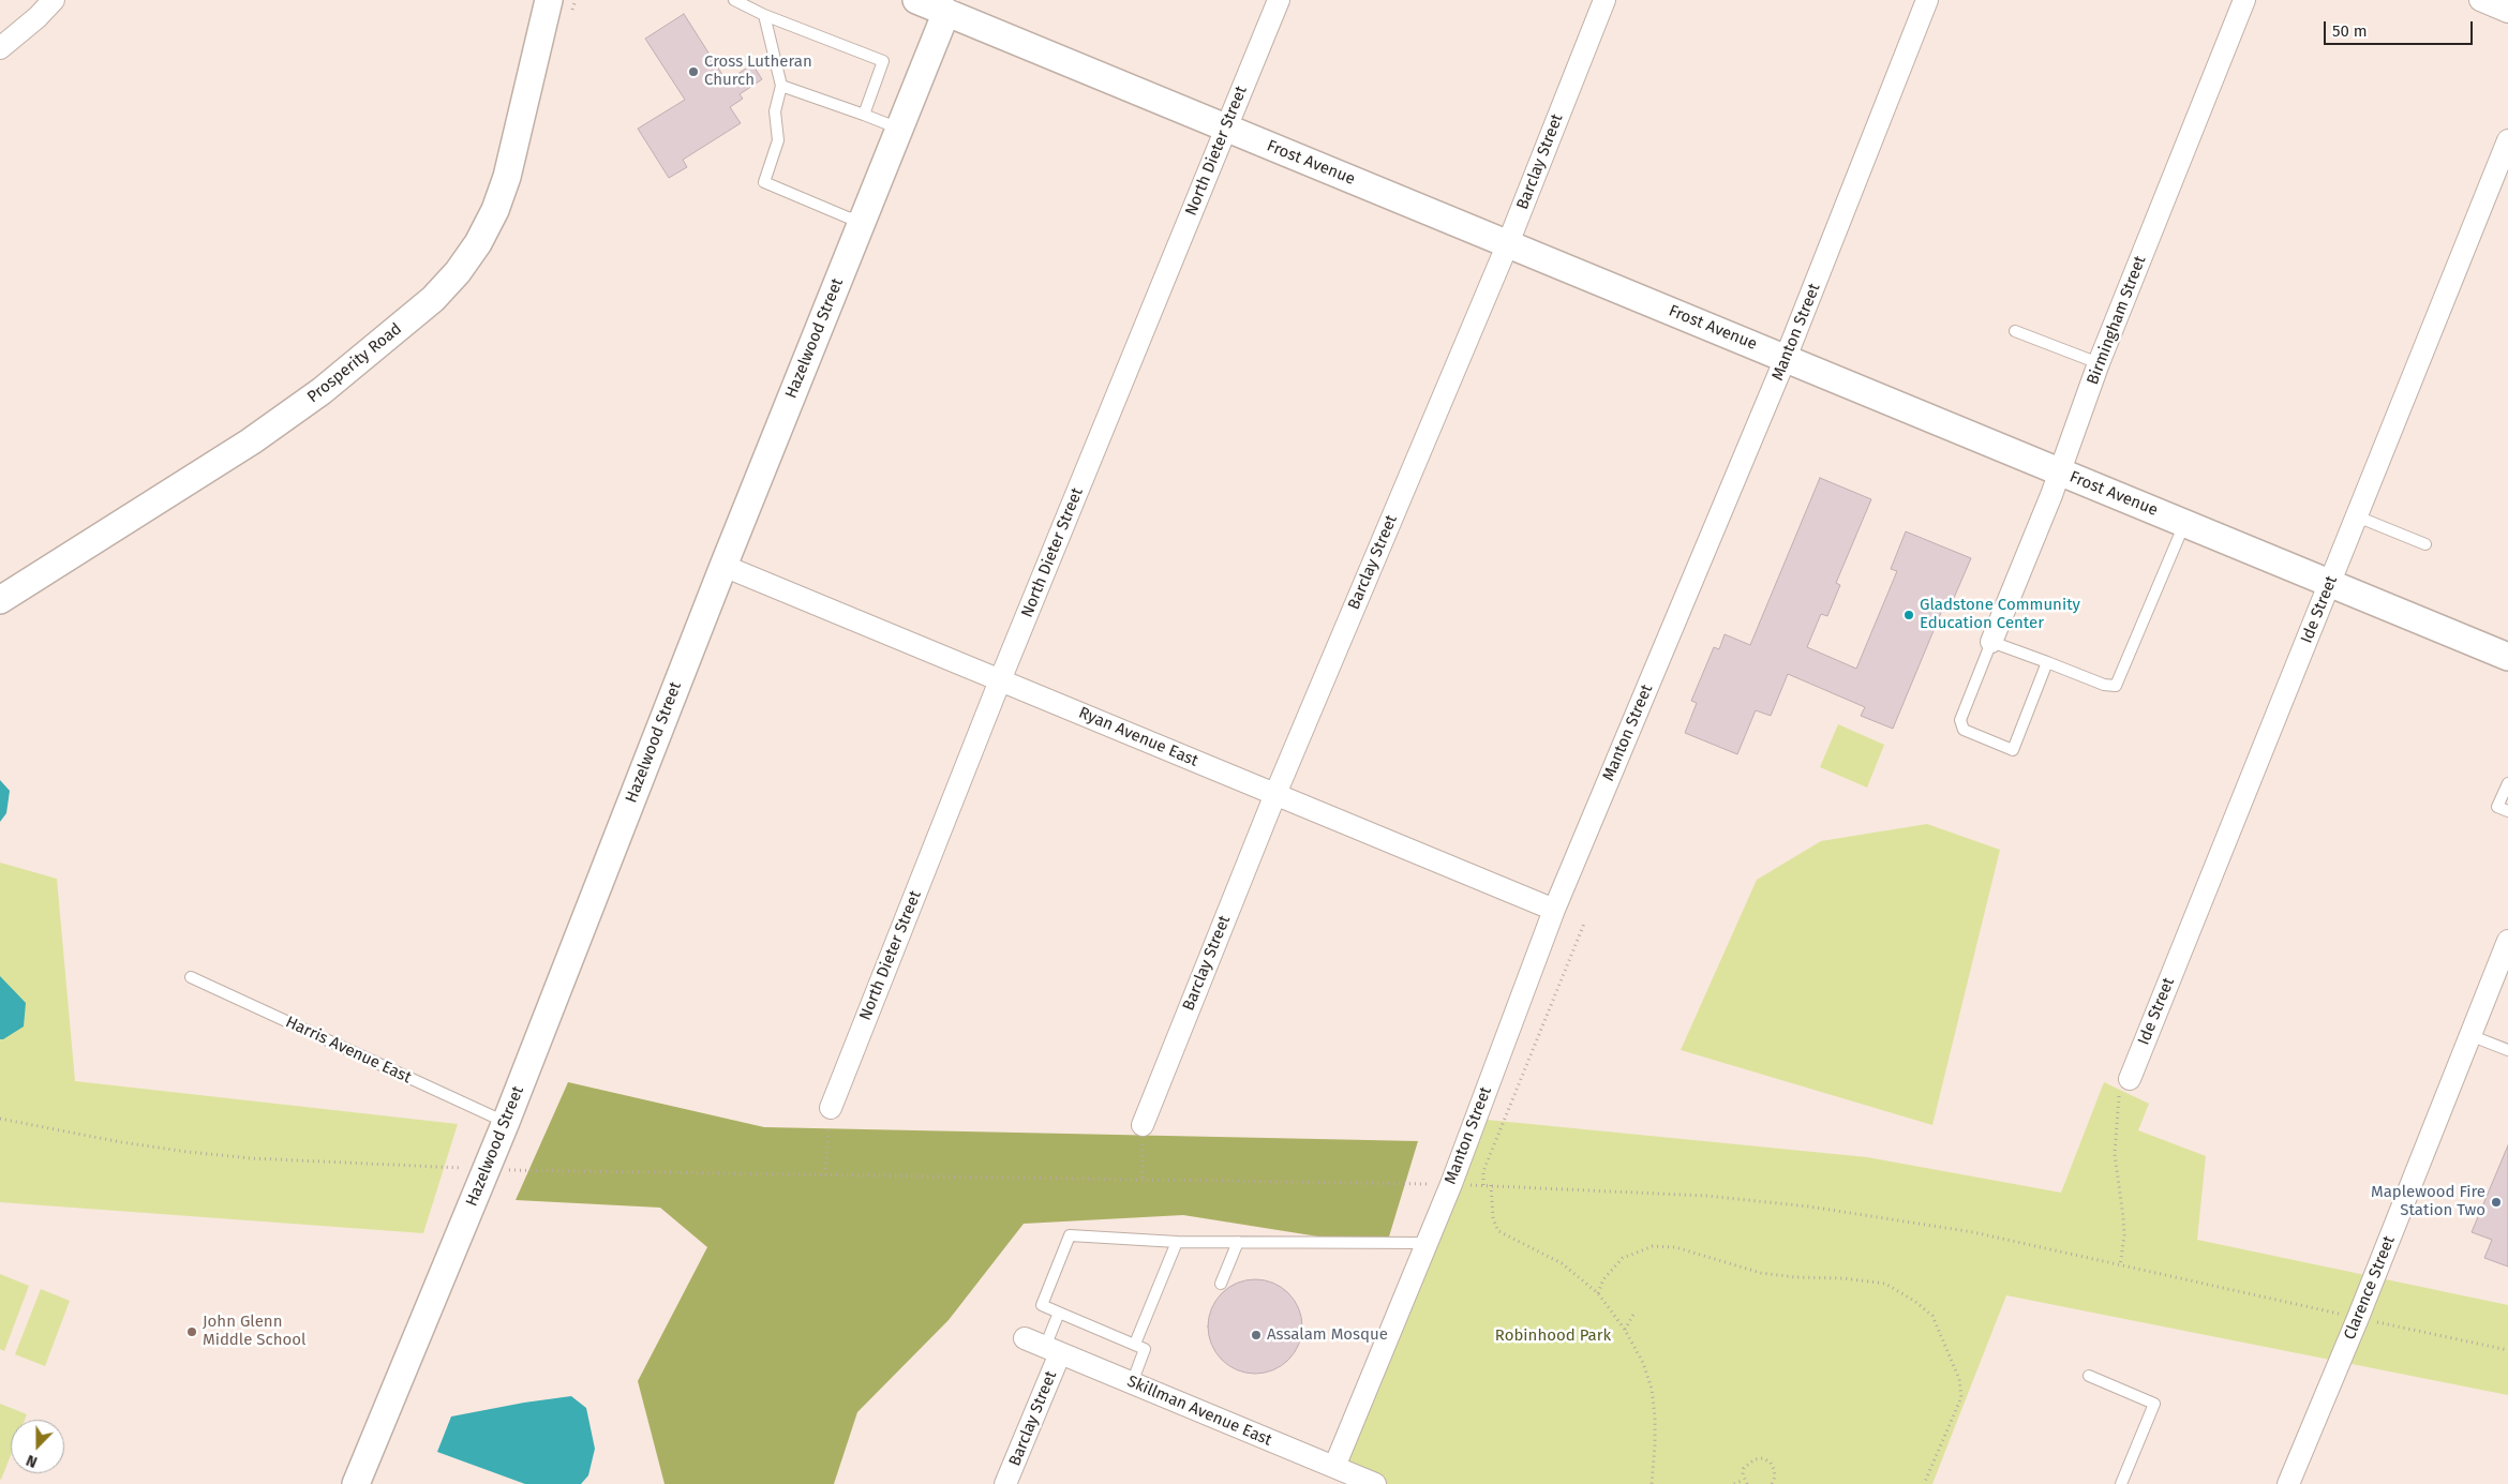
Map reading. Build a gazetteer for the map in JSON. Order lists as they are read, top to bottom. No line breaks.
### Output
{"streets":{"street":["North Dieter Street","Barclay Street","Frost Avenue","Birmingham Street","Manton Street","Hazelwood Street","Prosperity Road","Ide Street","Ryan Avenue East","Clarence Street","Skillman Avenue East"],"lane":["Harris Avenue East"]},"crossings":[["North Dieter Street","Frost Avenue"],["North Dieter Street","Ryan Avenue East"],["Barclay Street","Frost Avenue"],["Barclay Street","Ryan Avenue East"],["Barclay Street","Skillman Avenue East"],["Frost Avenue","Birmingham Street"],["Frost Avenue","Manton Street"],["Frost Avenue","Hazelwood Street"],["Frost Avenue","Ide Street"],["Manton Street","Ryan Avenue East"],["Manton Street","Skillman Avenue East"],["Hazelwood Street","Ryan Avenue East"],["Hazelwood Street","Harris Avenue East"]],"parks":["Robinhood Park"],"places":["Cross Lutheran Church","Gladstone Community Education Center","Maplewood Fire Station Two","John Glenn Middle School","Assalam Mosque"],"scale_bar":"50 m","north":"bottom"}
